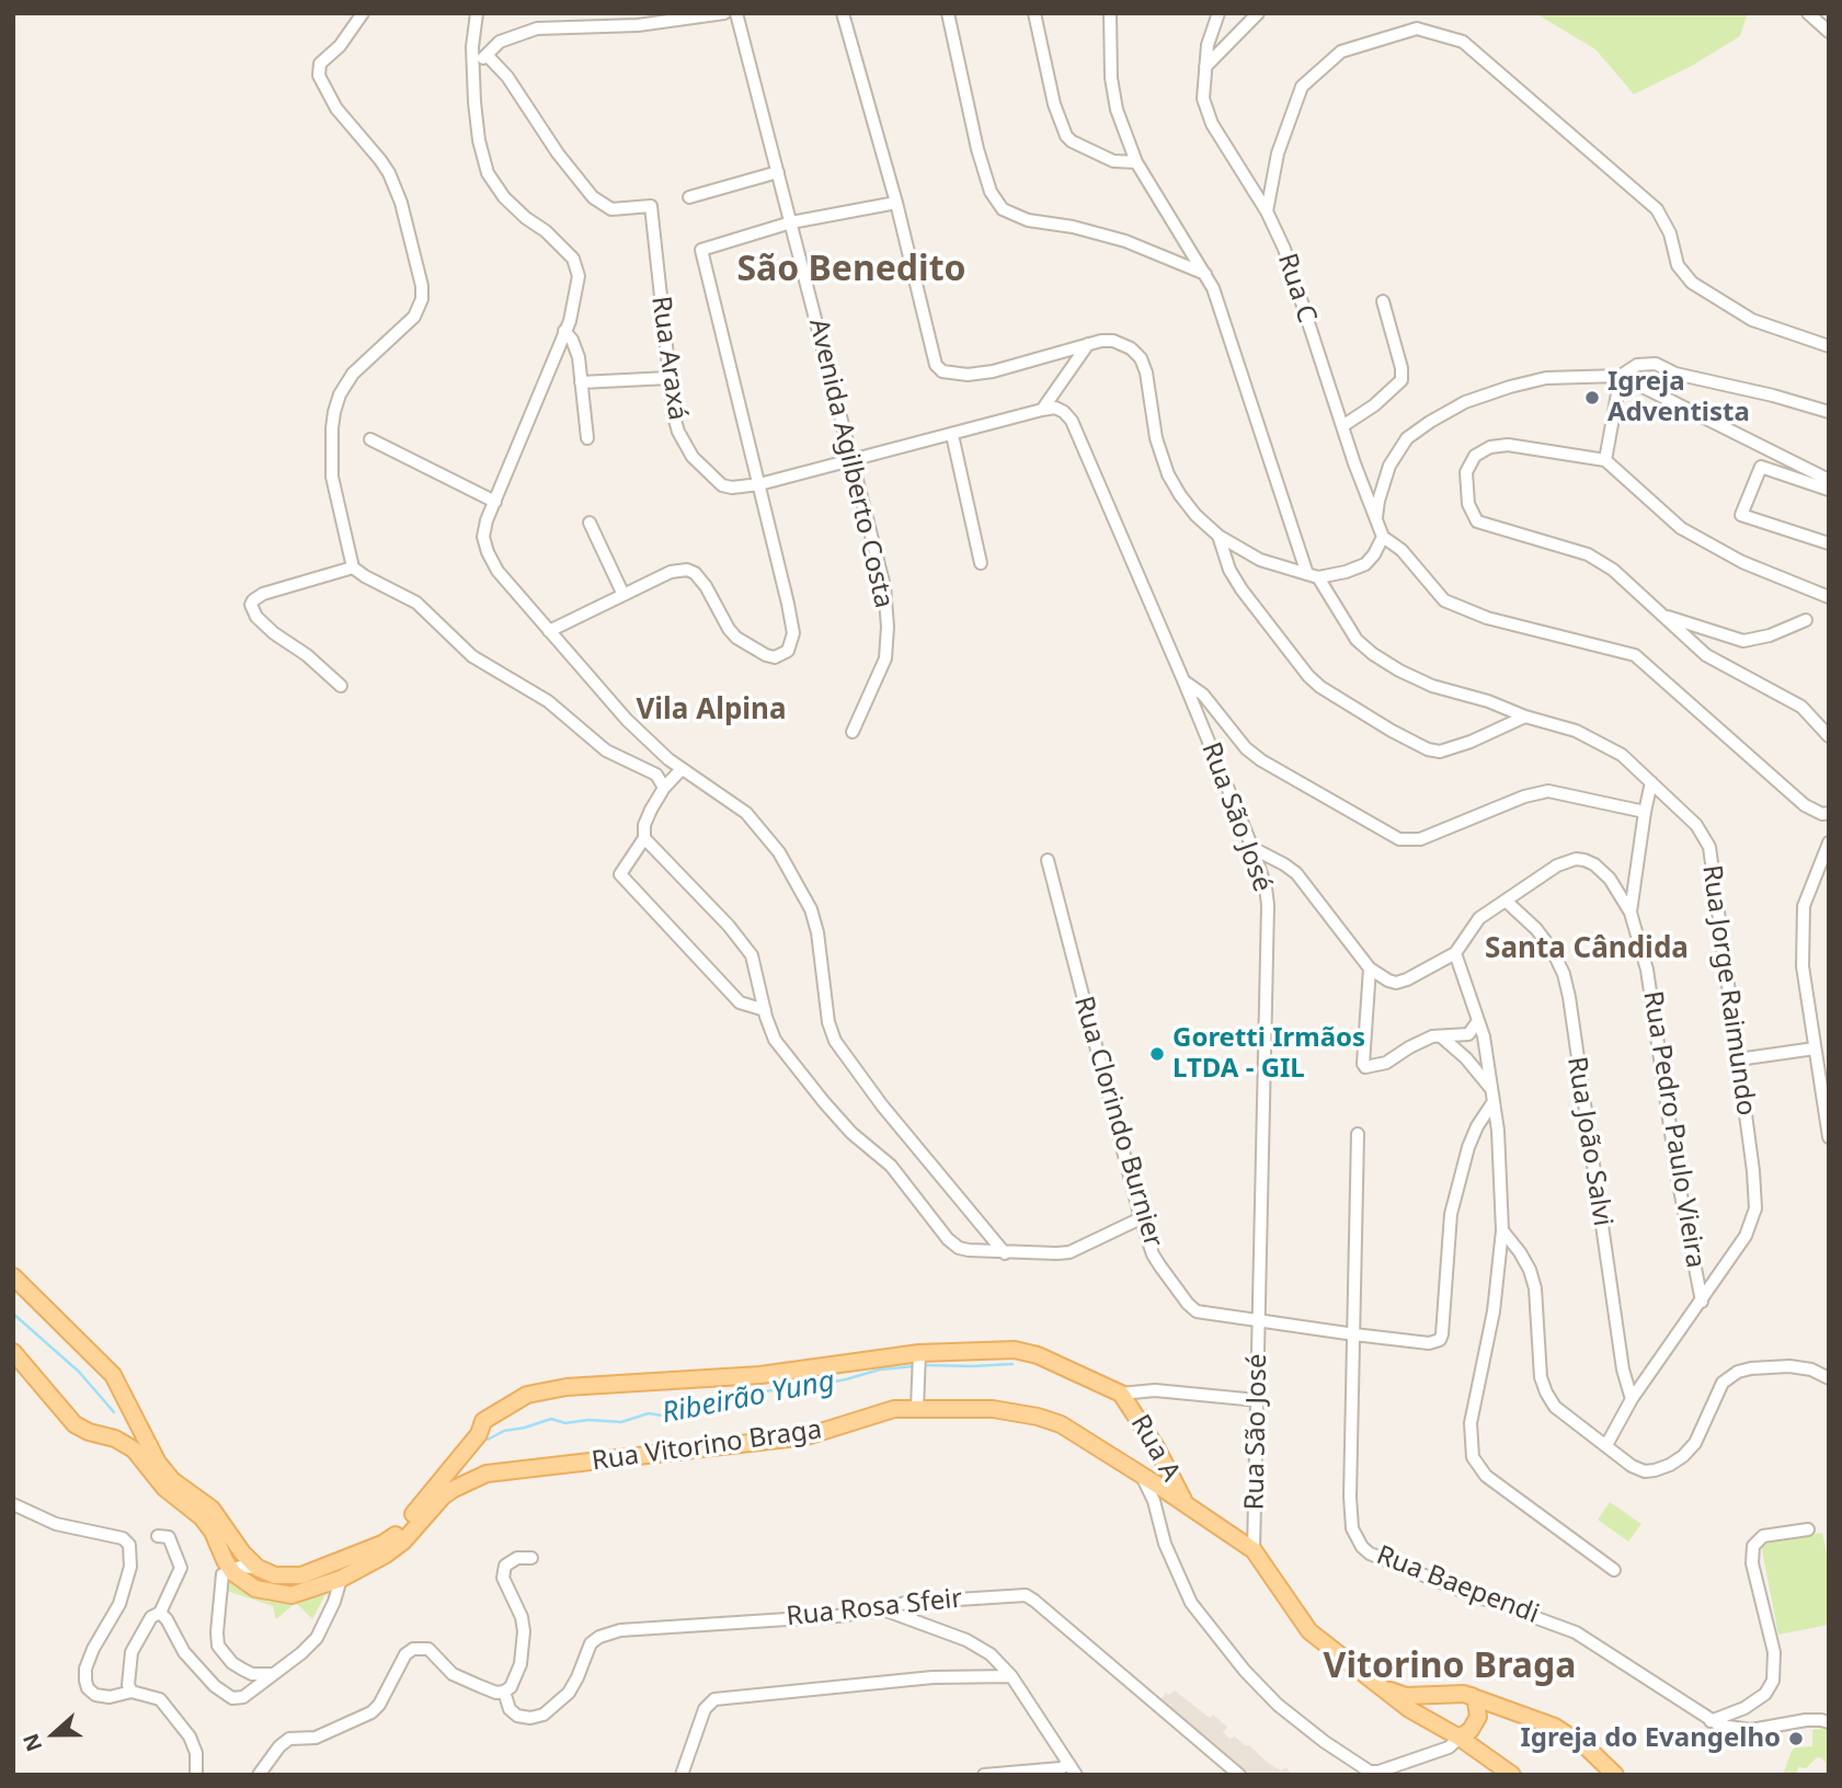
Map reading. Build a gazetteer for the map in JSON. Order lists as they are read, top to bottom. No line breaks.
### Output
{"streets":{"main road":["Rua Vitorino Braga","Rua A"],"street":["Rua C","Rua Araxá","Avenida Agilberto Costa","Rua São José","Rua Jorge Raimundo","Rua Clorindo Burnier","Rua Pedro Paulo Vieira","Rua João Salvi","Rua Baependi","Rua Rosa Sfeir"]},"crossings":[["Rua Araxá","Avenida Agilberto Costa"],["Rua Araxá","Rua São José"],["Rua São José","Rua Clorindo Burnier"],["Rua São José","Rua Vitorino Braga"],["Rua Jorge Raimundo","Rua Pedro Paulo Vieira"],["Rua Jorge Raimundo","Rua João Salvi"],["Rua Clorindo Burnier","Rua Baependi"],["Rua Pedro Paulo Vieira","Rua João Salvi"],["Rua Vitorino Braga","Rua A"]],"districts":["São Benedito","Vila Alpina","Santa Cândida","Vitorino Braga"],"water":["Ribeirão Yung"],"places":["Igreja Adventista","Goretti Irmãos LTDA - GIL","Igreja do Evangelho"],"north":"left"}
